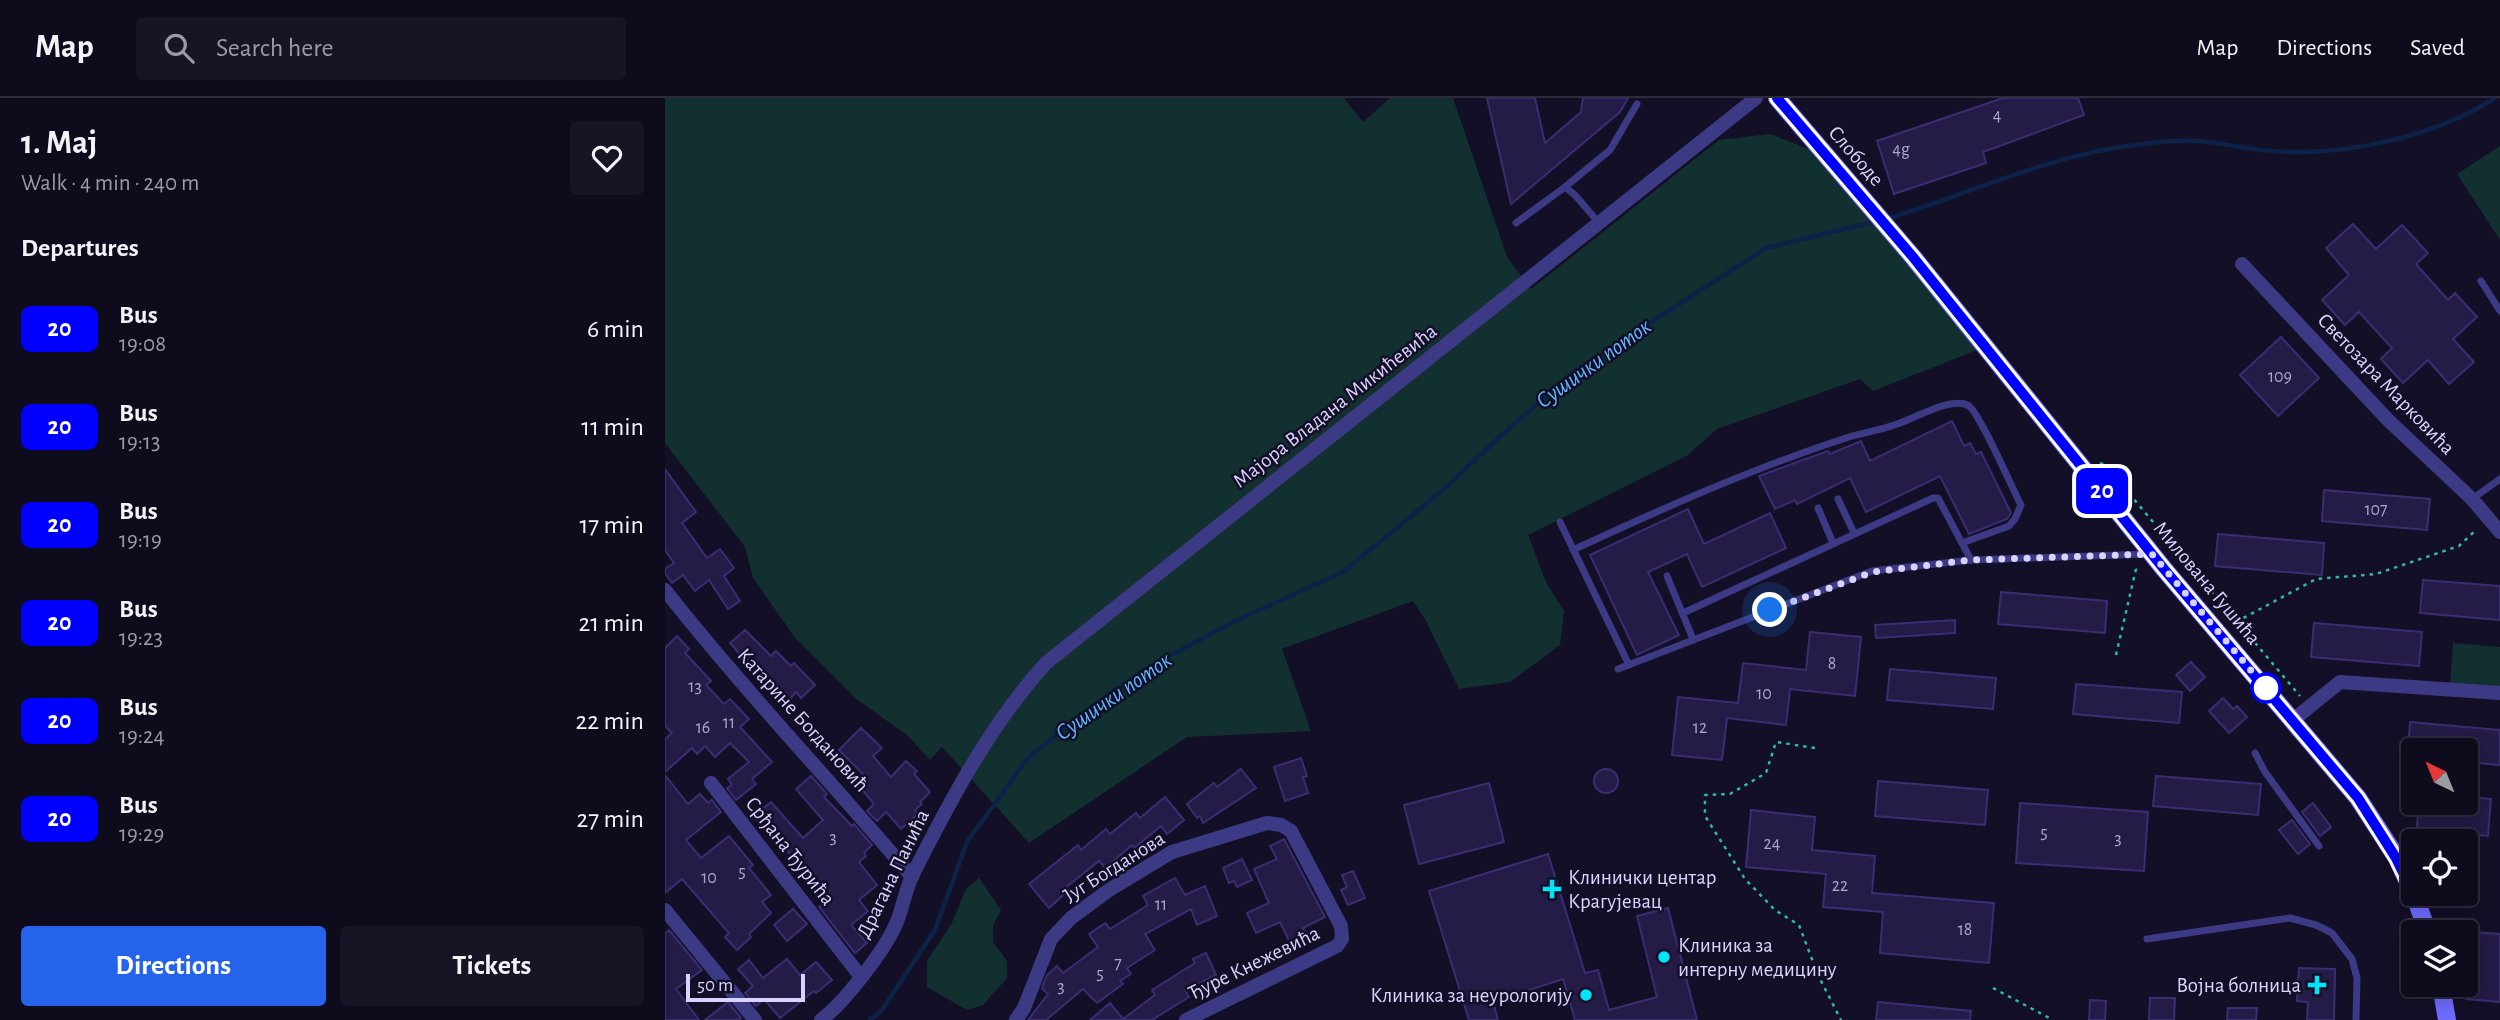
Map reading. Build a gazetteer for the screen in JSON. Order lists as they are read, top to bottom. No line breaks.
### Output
{"streets":{"street":["Слободе","Светозара Марковића","Мајора Владана Микићевића","Милована Гушића","Катарине Богдановић","Срђана Ђурића","Југ Богданова","Драгана Панића","Ђуре Кнежевића"]},"crossings":[["Слободе","Милована Гушића"],["Мајора Владана Микићевића","Драгана Панића"],["Катарине Богдановић","Драгана Панића"],["Срђана Ђурића","Драгана Панића"],["Југ Богданова","Ђуре Кнежевића"]],"water":["Сушички поток"],"places":{"health":["Клинички центар Крагујевац","Војна болница"],"other":["Клиника за интерну медицину","Клиника за неурологију"]},"lines":["bus line 20"],"house_numbers":["4","4g","109","107","8","13","10","11","16","12","5","3","3","24","5","10","22","11","18","7","5","3"],"scale_bar":"50 m","north":"top left","page":{"header":"Map","search":"Search here","nav":["Map","Directions","Saved"],"heading":[["1. Мај","Walk · 4 min · 240 m"],"Departures"],"on_map":"20","list":[{"mark":"20","name":"Bus","note":"19:08","value":"6 min"},{"mark":"20","name":"Bus","note":"19:13","value":"11 min"},{"mark":"20","name":"Bus","note":"19:19","value":"17 min"},{"mark":"20","name":"Bus","note":"19:23","value":"21 min"},{"mark":"20","name":"Bus","note":"19:24","value":"22 min"},{"mark":"20","name":"Bus","note":"19:29","value":"27 min"}],"buttons":["Directions","Tickets"],"scale":"50 m"}}
